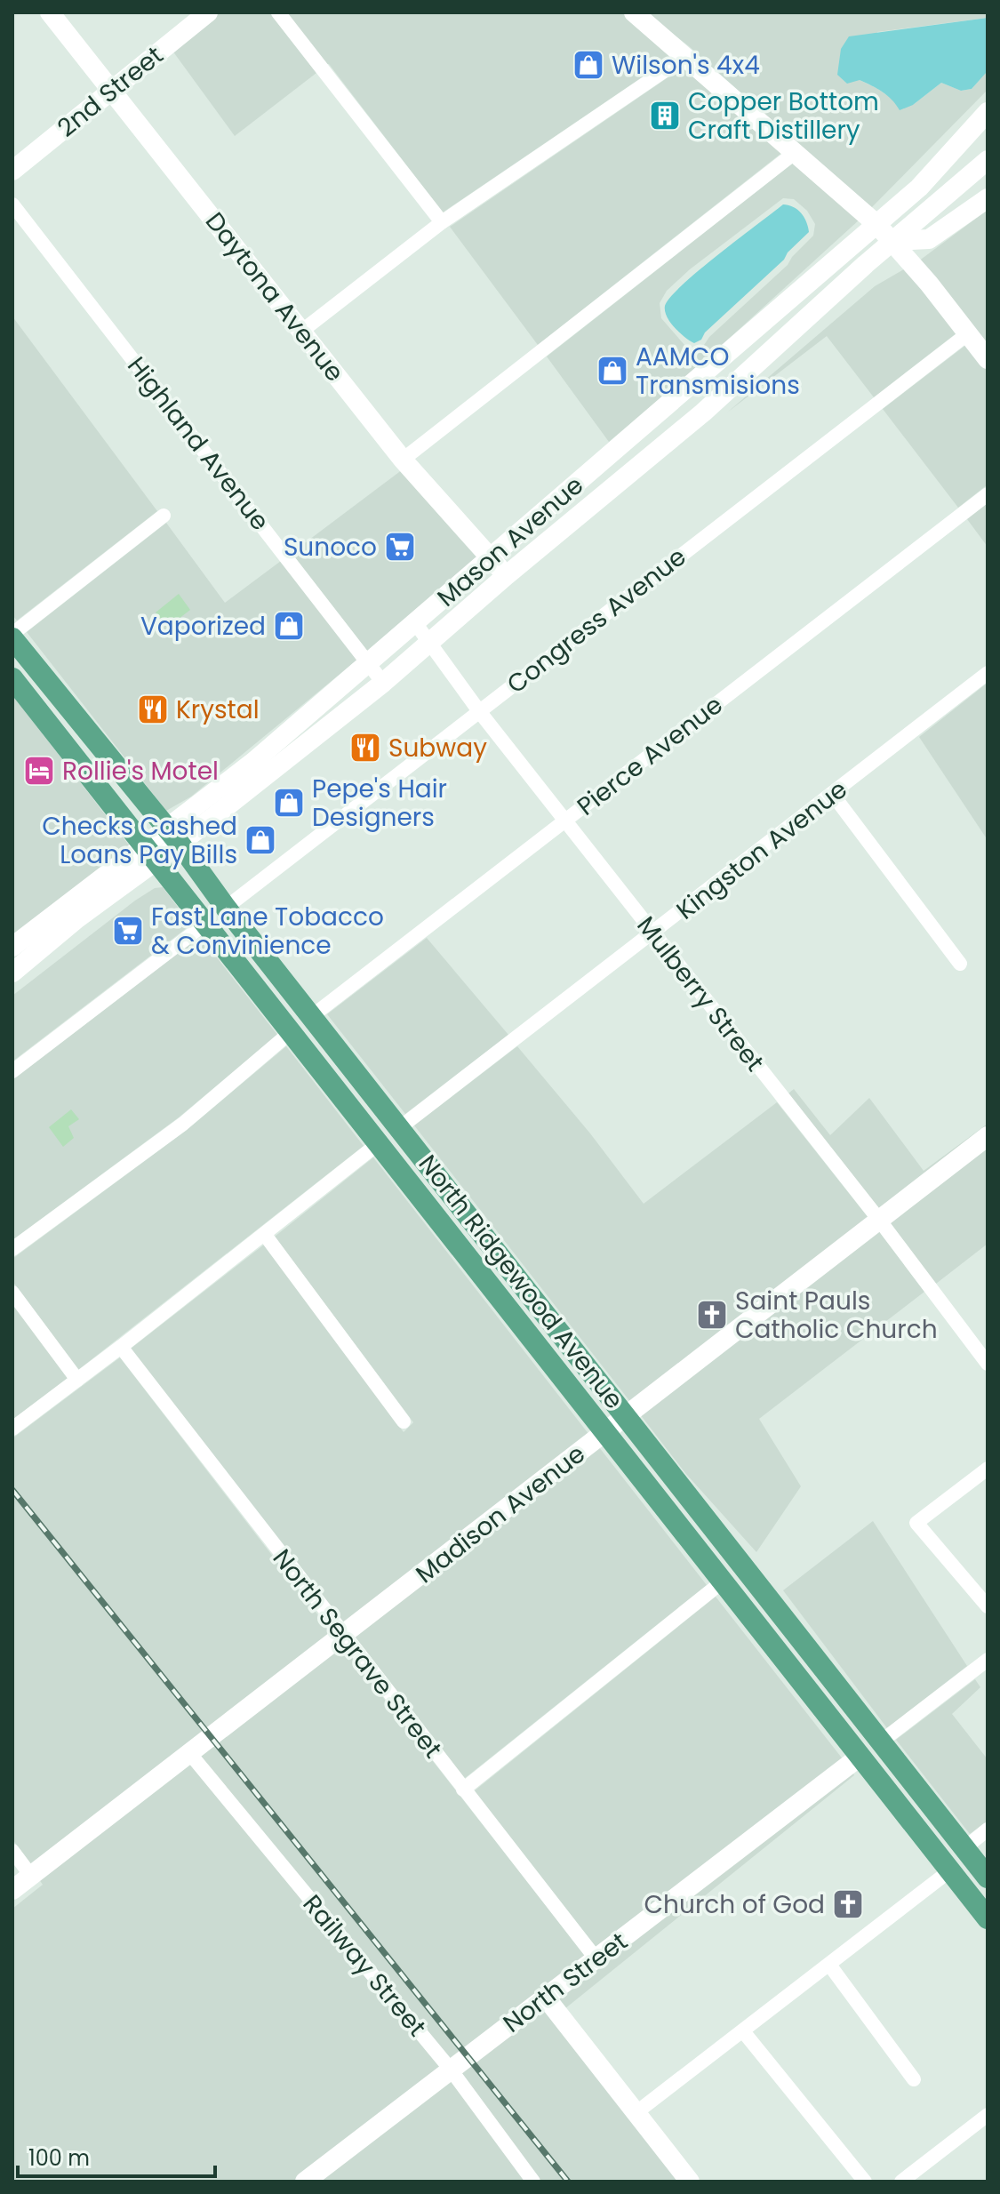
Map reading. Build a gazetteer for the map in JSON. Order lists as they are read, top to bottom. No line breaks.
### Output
{"streets":{"main road":["North Ridgewood Avenue"],"street":["2nd Street","Daytona Avenue","Highland Avenue","Mason Avenue","Congress Avenue","Pierce Avenue","Kingston Avenue","Mulberry Street","Madison Avenue","North Segrave Street","Railway Street","North Street"]},"crossings":[["2nd Street","Daytona Avenue"],["Daytona Avenue","Mason Avenue"],["Highland Avenue","Mason Avenue"],["Mason Avenue","Mulberry Street"],["Mason Avenue","North Ridgewood Avenue"],["Congress Avenue","Mulberry Street"],["Congress Avenue","North Ridgewood Avenue"],["Pierce Avenue","Mulberry Street"],["Pierce Avenue","North Ridgewood Avenue"],["Kingston Avenue","Mulberry Street"],["Kingston Avenue","North Ridgewood Avenue"],["Mulberry Street","Madison Avenue"],["North Ridgewood Avenue","Madison Avenue"],["North Ridgewood Avenue","North Street"],["Madison Avenue","North Segrave Street"],["Madison Avenue","Railway Street"],["North Segrave Street","North Street"],["Railway Street","North Street"]],"places":{"shop":["Wilson's 4x4","AAMCO Transmisions","Vaporized","Pepe's Hair Designers","Checks Cashed Loans Pay Bills"],"building":["Copper Bottom Craft Distillery"],"supermarket":["Sunoco","Fast Lane Tobacco & Convinience"],"restaurant":["Krystal","Subway"],"hotel":["Rollie's Motel"],"church":["Saint Pauls Catholic Church","Church of God"]},"scale_bar":"100 m"}
